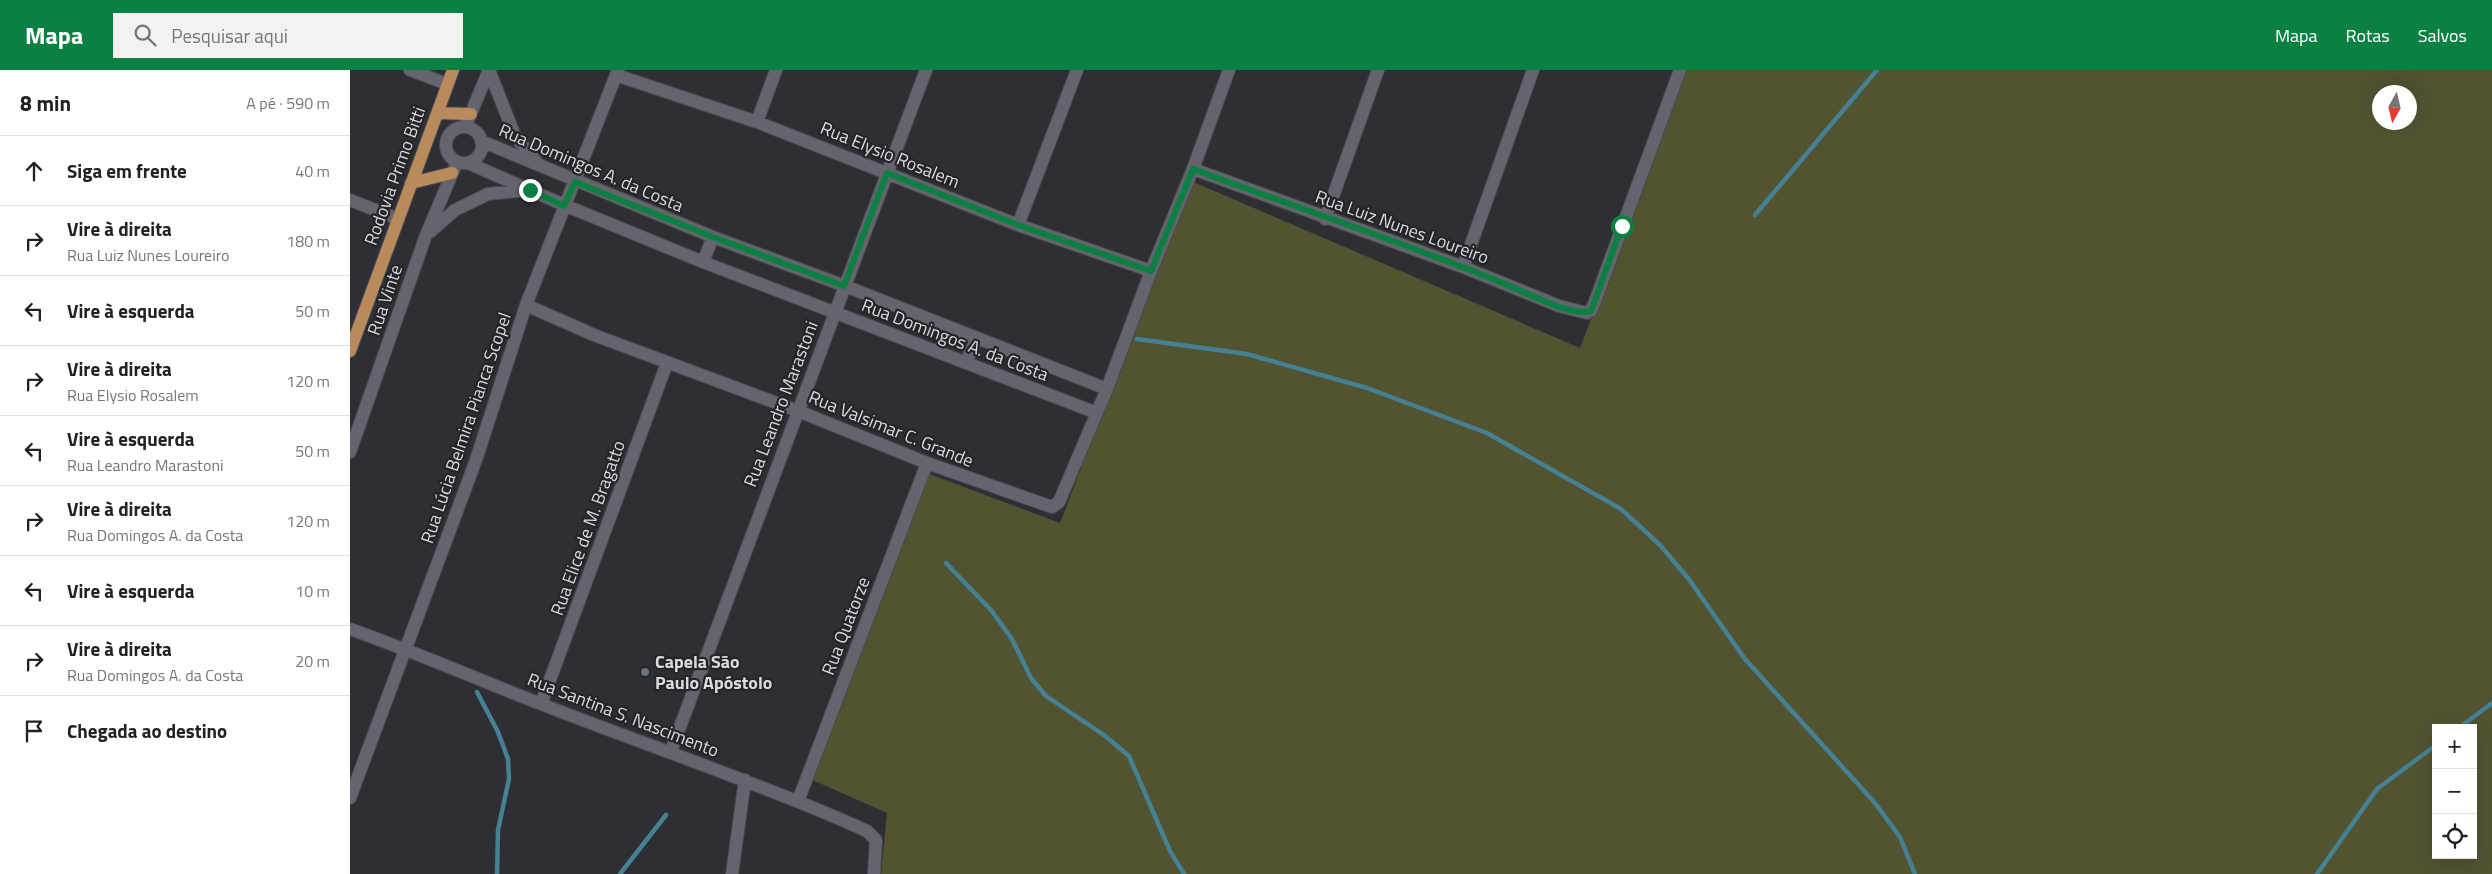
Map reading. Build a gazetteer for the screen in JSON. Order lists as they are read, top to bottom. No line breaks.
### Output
{"streets":{"main road":["Rodovia Primo Bitti"],"street":["Rua Elysio Rosalem","Rua Domingos A. da Costa","Rua Luiz Nunes Loureiro","Rua Vinte","Rua Leandro Marastoni","Rua Lúcia Belmira Pianca Scopel","Rua Valsimar C. Grande","Rua Elice de M. Bragatto","Rua Quatorze","Rua Santina S. Nascimento"]},"crossings":[["Rua Elysio Rosalem","Rua Leandro Marastoni"],["Rua Elysio Rosalem","Rua Lúcia Belmira Pianca Scopel"],["Rua Domingos A. da Costa","Rua Vinte"],["Rua Domingos A. da Costa","Rua Leandro Marastoni"],["Rua Domingos A. da Costa","Rua Lúcia Belmira Pianca Scopel"],["Rua Domingos A. da Costa","Rua Valsimar C. Grande"],["Rua Leandro Marastoni","Rua Valsimar C. Grande"],["Rua Leandro Marastoni","Rua Santina S. Nascimento"],["Rua Lúcia Belmira Pianca Scopel","Rua Valsimar C. Grande"],["Rua Lúcia Belmira Pianca Scopel","Rua Santina S. Nascimento"],["Rua Valsimar C. Grande","Rua Elice de M. Bragatto"],["Rua Valsimar C. Grande","Rua Quatorze"],["Rua Elice de M. Bragatto","Rua Santina S. Nascimento"],["Rua Quatorze","Rua Santina S. Nascimento"]],"places":["Capela São Paulo Apóstolo"],"north":"bottom","page":{"header":"Mapa","search":"Pesquisar aqui","nav":["Mapa","Rotas","Salvos"],"heading":["8 min","A pé · 590 m"],"list":[["Siga em frente","40 m"],["Vire à direita","Rua Luiz Nunes Loureiro","180 m"],["Vire à esquerda","50 m"],["Vire à direita","Rua Elysio Rosalem","120 m"],["Vire à esquerda","Rua Leandro Marastoni","50 m"],["Vire à direita","Rua Domingos A. da Costa","120 m"],["Vire à esquerda","10 m"],["Vire à direita","Rua Domingos A. da Costa","20 m"],"Chegada ao destino"],"map_buttons":["+","−"]}}
